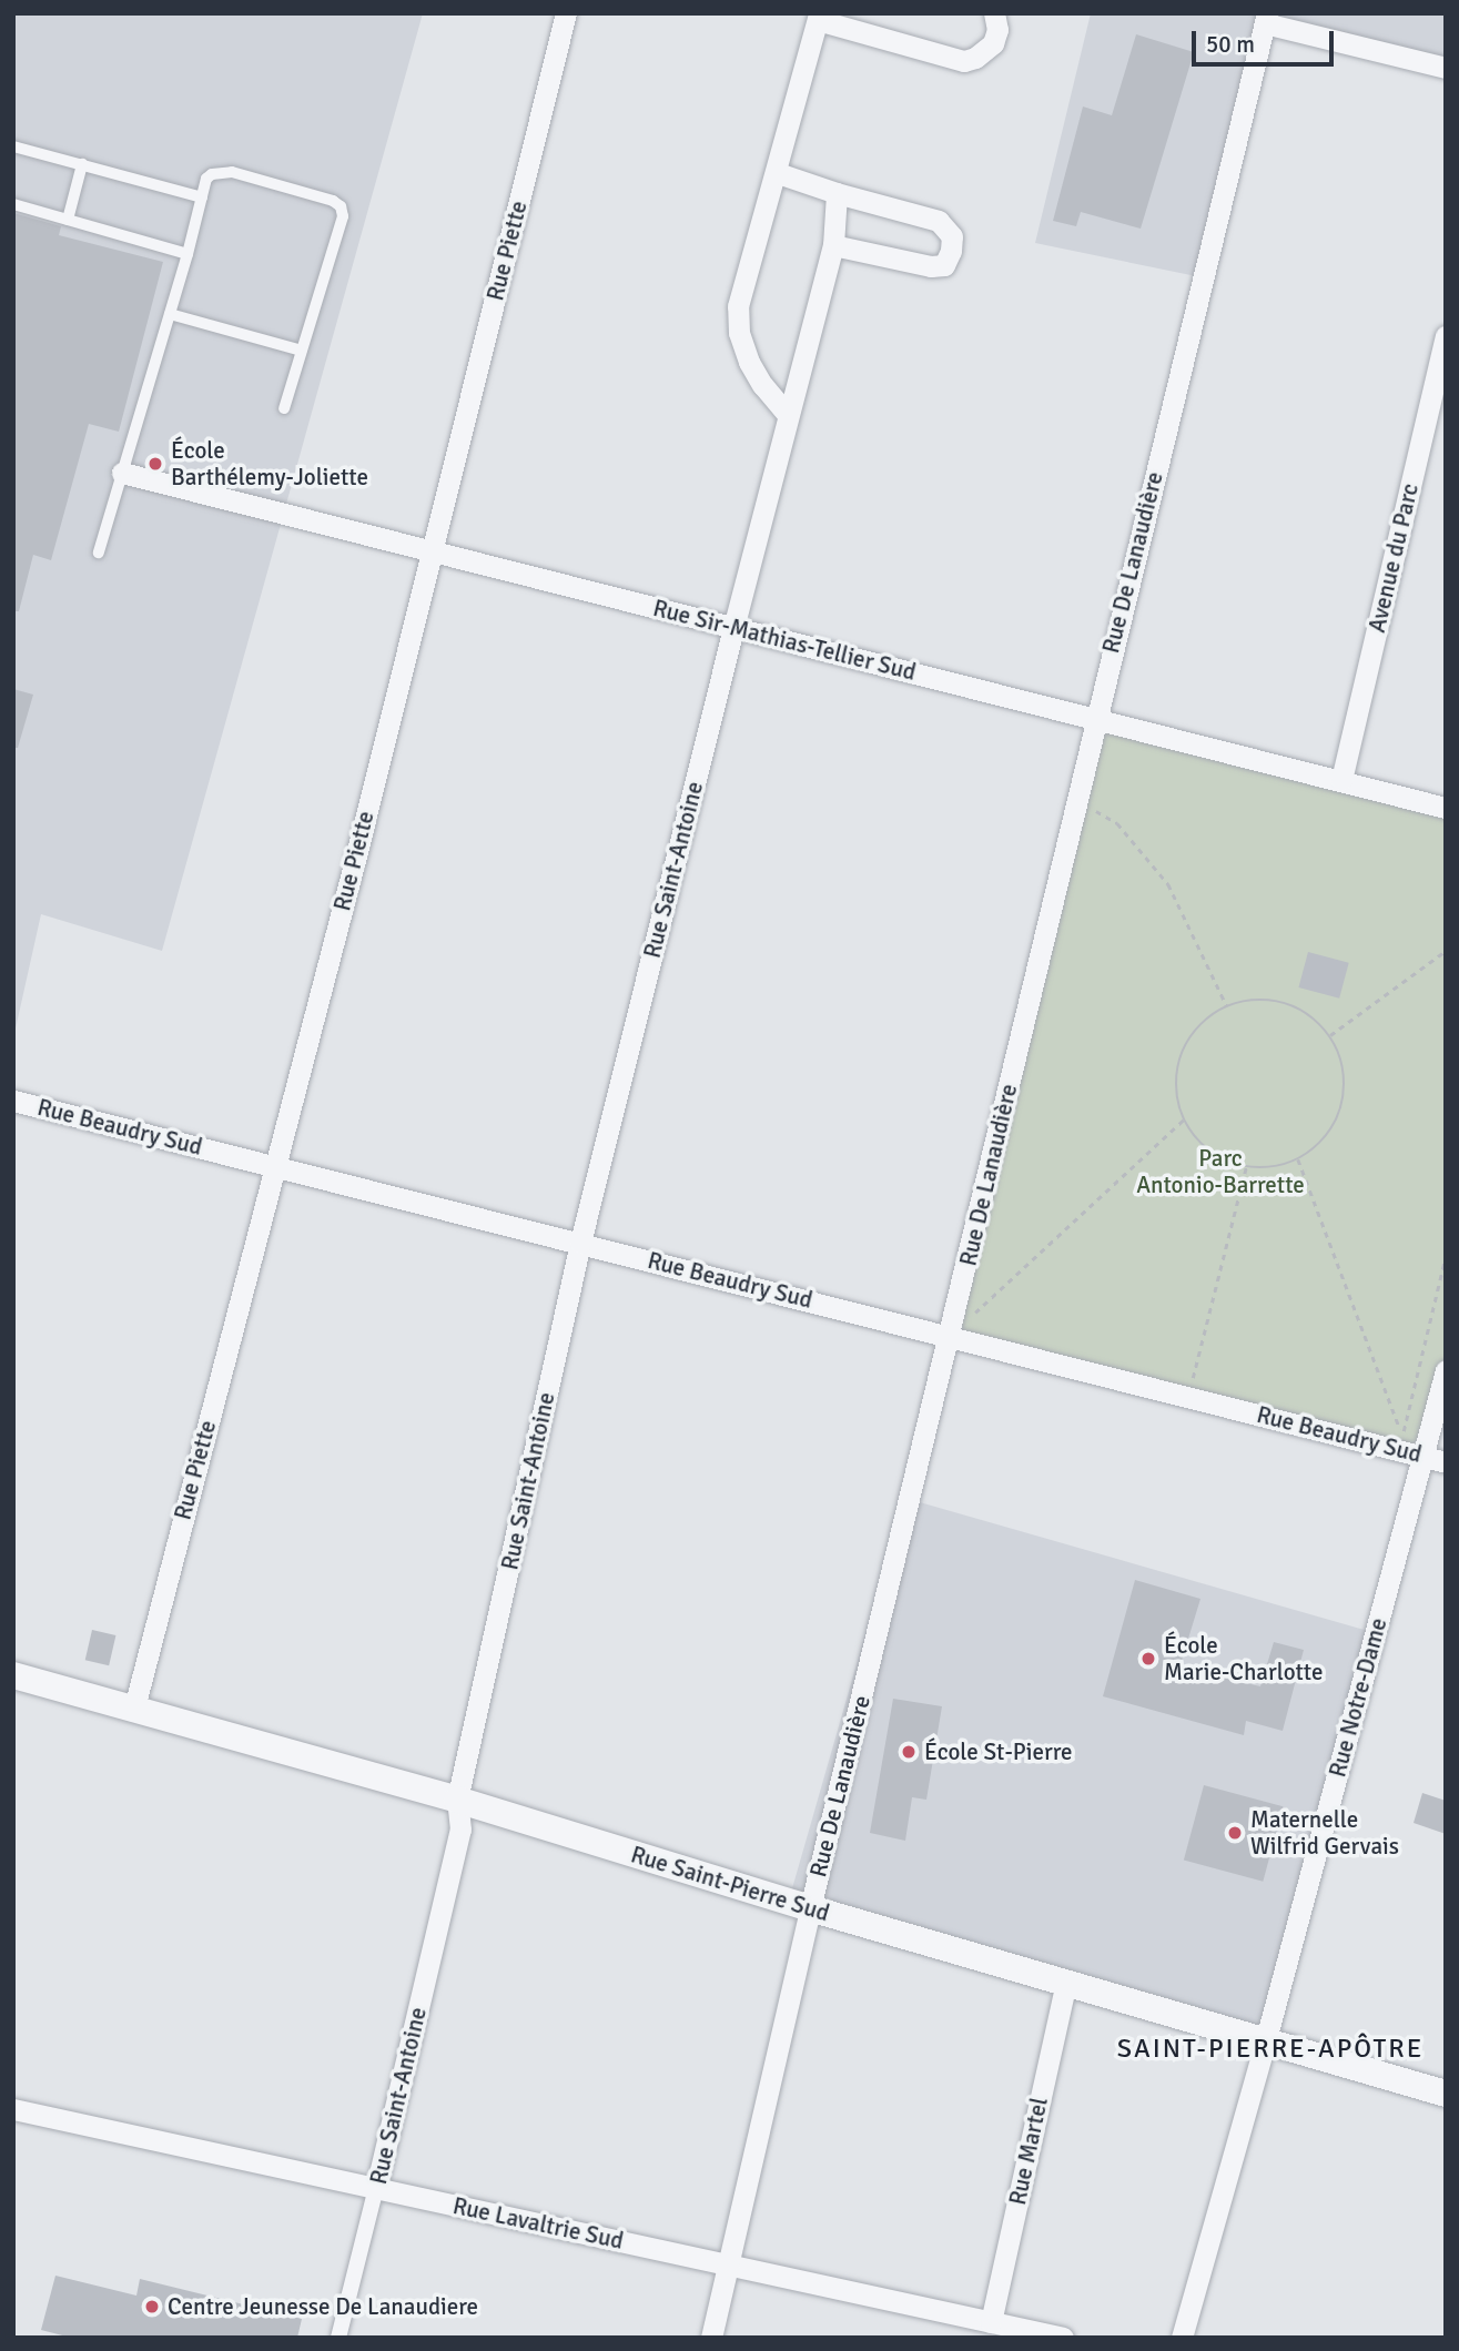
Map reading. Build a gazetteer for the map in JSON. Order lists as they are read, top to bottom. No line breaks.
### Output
{"streets":{"street":["Rue Piette","Avenue du Parc","Rue De Lanaudière","Rue Sir-Mathias-Tellier Sud","Rue Saint-Antoine","Rue Beaudry Sud","Rue Notre-Dame","Rue Saint-Pierre Sud","Rue Martel","Rue Lavaltrie Sud"]},"crossings":[["Rue Piette","Rue Sir-Mathias-Tellier Sud"],["Rue Piette","Rue Beaudry Sud"],["Rue Piette","Rue Saint-Pierre Sud"],["Avenue du Parc","Rue Sir-Mathias-Tellier Sud"],["Rue De Lanaudière","Rue Sir-Mathias-Tellier Sud"],["Rue De Lanaudière","Rue Beaudry Sud"],["Rue De Lanaudière","Rue Saint-Pierre Sud"],["Rue De Lanaudière","Rue Lavaltrie Sud"],["Rue Sir-Mathias-Tellier Sud","Rue Saint-Antoine"],["Rue Saint-Antoine","Rue Beaudry Sud"],["Rue Saint-Antoine","Rue Saint-Pierre Sud"],["Rue Saint-Antoine","Rue Lavaltrie Sud"],["Rue Beaudry Sud","Rue Notre-Dame"],["Rue Notre-Dame","Rue Saint-Pierre Sud"],["Rue Saint-Pierre Sud","Rue Martel"],["Rue Martel","Rue Lavaltrie Sud"]],"districts":["SAINT-PIERRE-APÔTRE"],"parks":["Parc Antonio-Barrette"],"places":["École Barthélemy-Joliette","École Marie-Charlotte","École St-Pierre","Maternelle Wilfrid Gervais","Centre Jeunesse De Lanaudiere"],"scale_bar":"50 m"}
